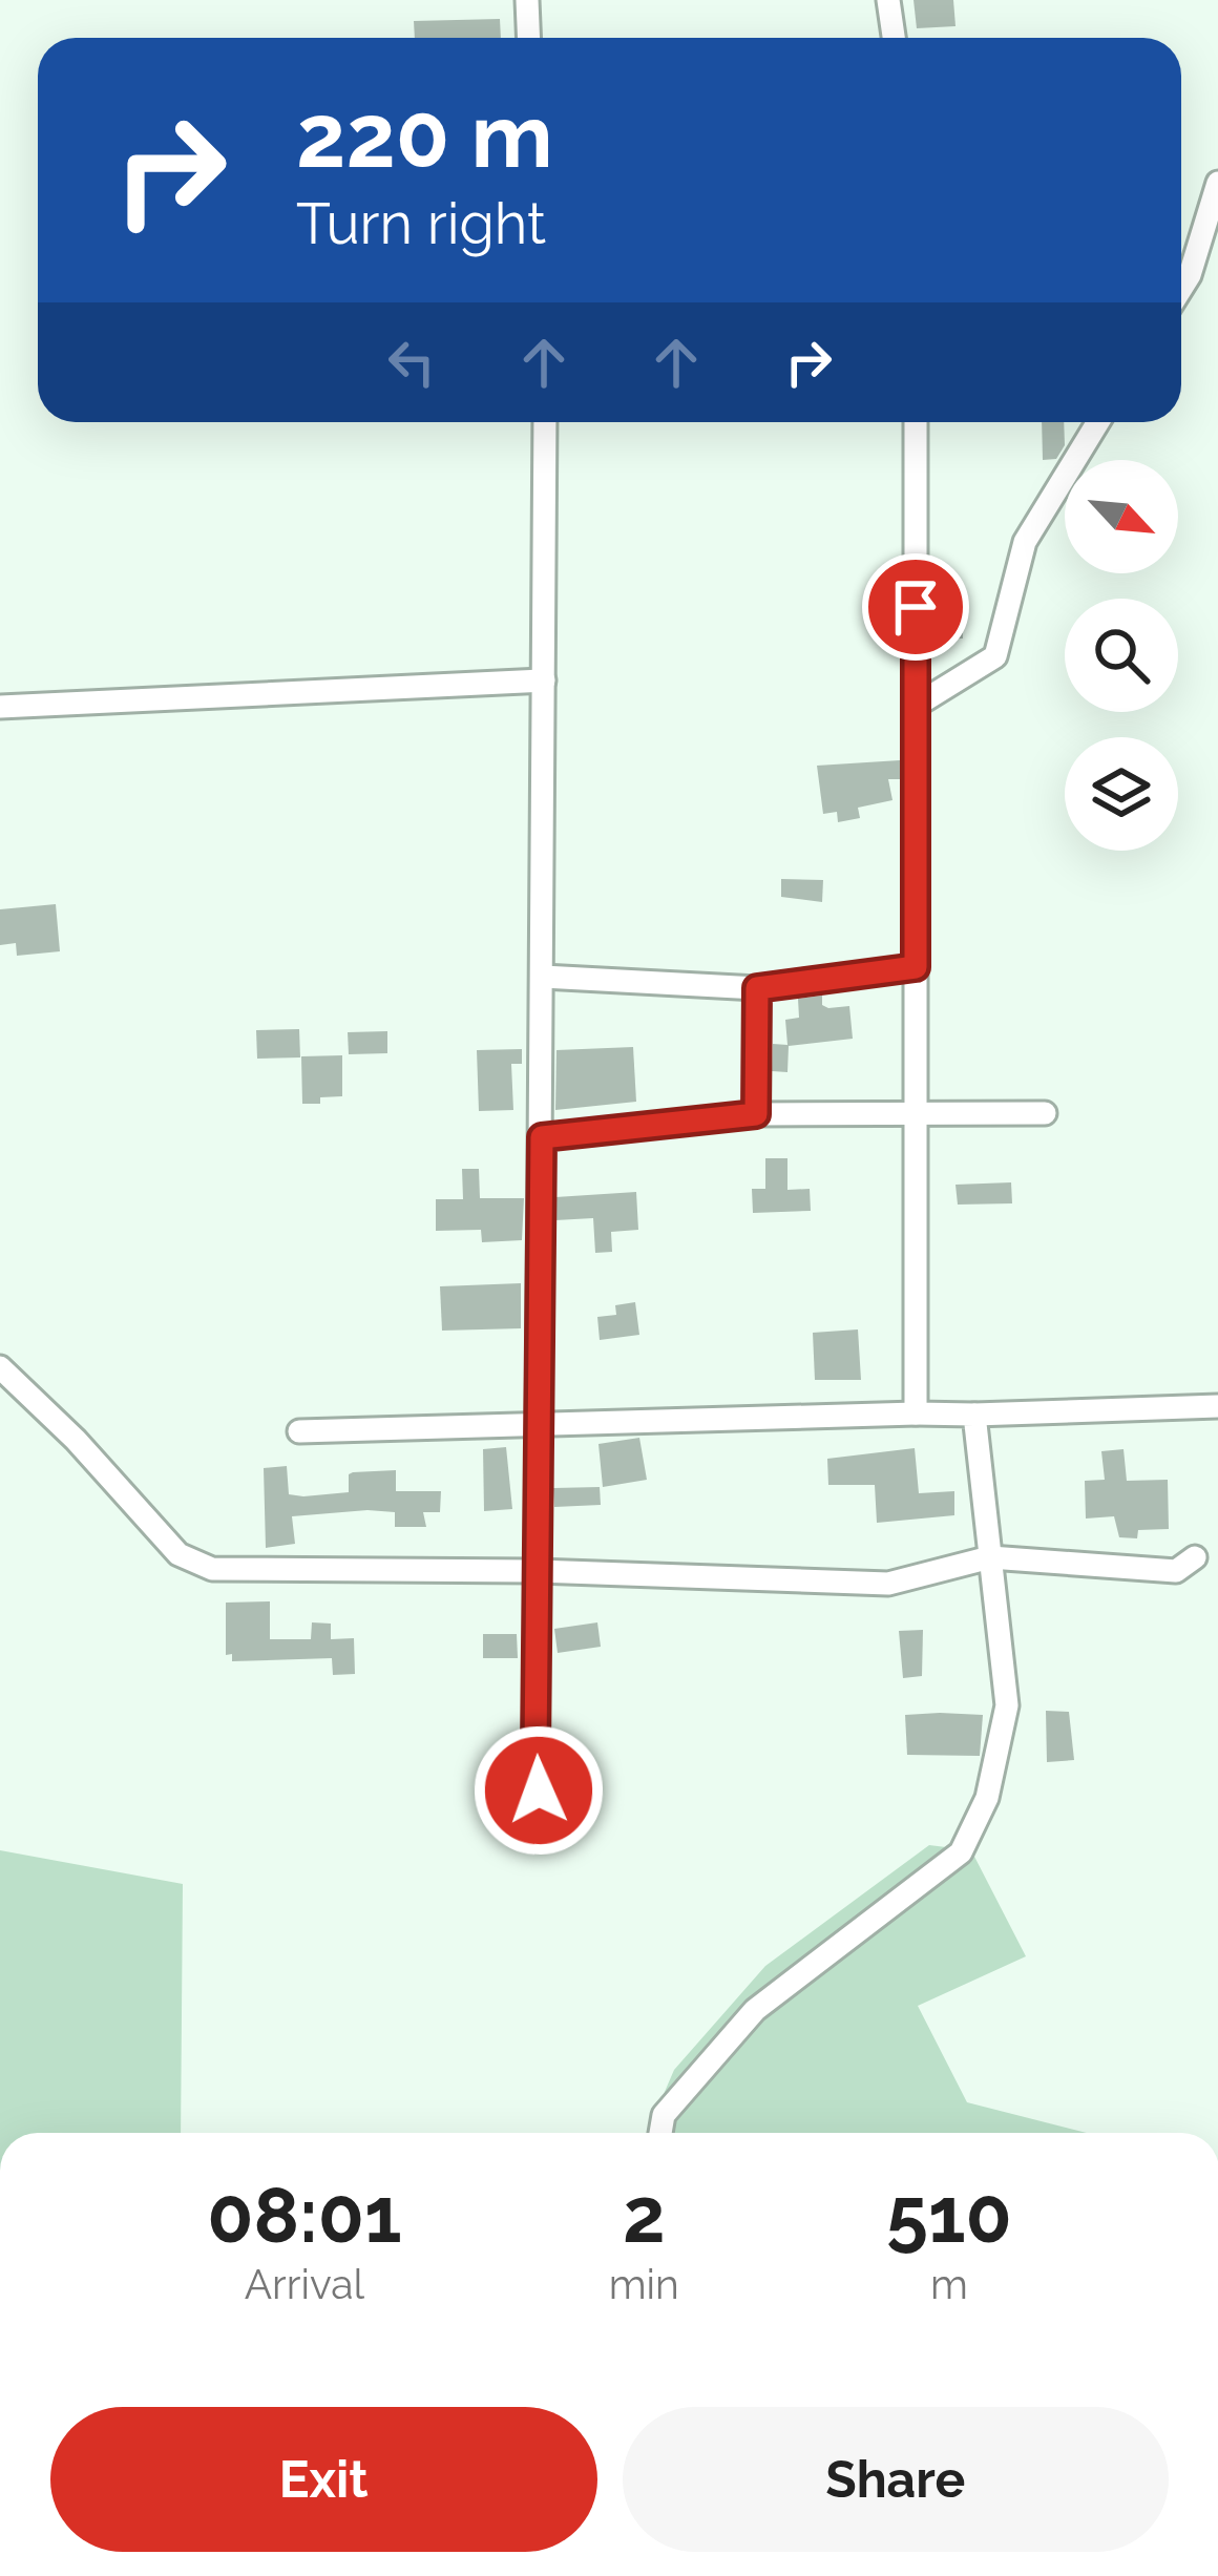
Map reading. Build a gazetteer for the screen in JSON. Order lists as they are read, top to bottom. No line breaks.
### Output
{"north":"bottom right","page":{"turn":["220 m","Turn right"],"eta":["08:01","Arrival","2","min","510","m"],"buttons":["Exit","Share"]}}
